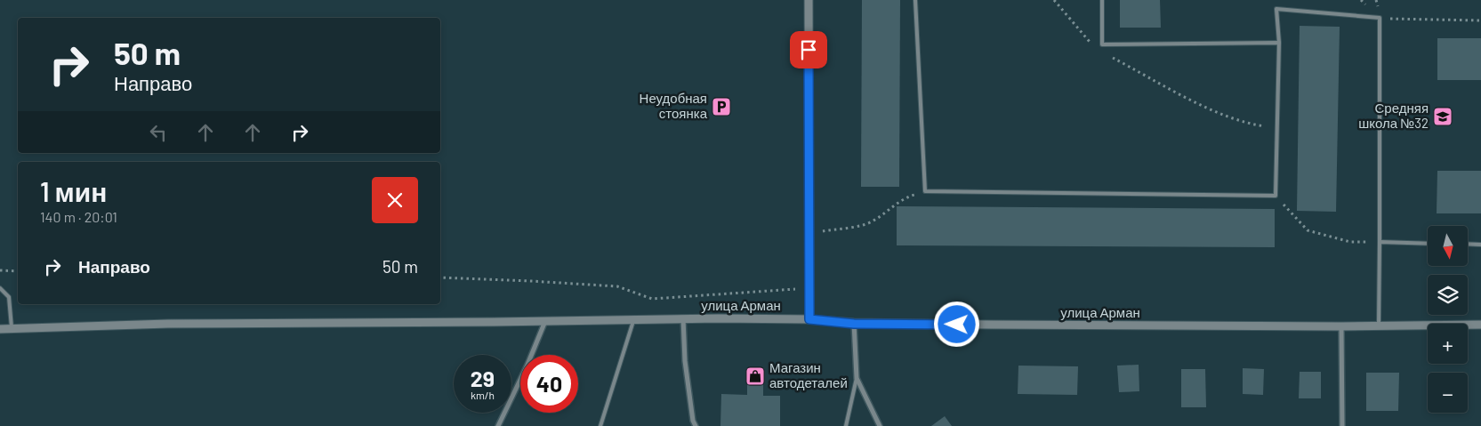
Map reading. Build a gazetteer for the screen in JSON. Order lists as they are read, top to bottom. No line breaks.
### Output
{"streets":{"street":["улица Арман"]},"places":{"parking":["Неудобная стоянка"],"school or university":["Средняя школа №32"],"shop":["Магазин автодеталей"]},"north":"bottom","page":{"turn":["50 m","Направо"],"heading":["1 мин","140 m · 20:01"],"map_buttons":["+","−"],"list":[{"name":"Направо","value":"50 m"}],"speed":"29 km/h","limit":"40"}}
